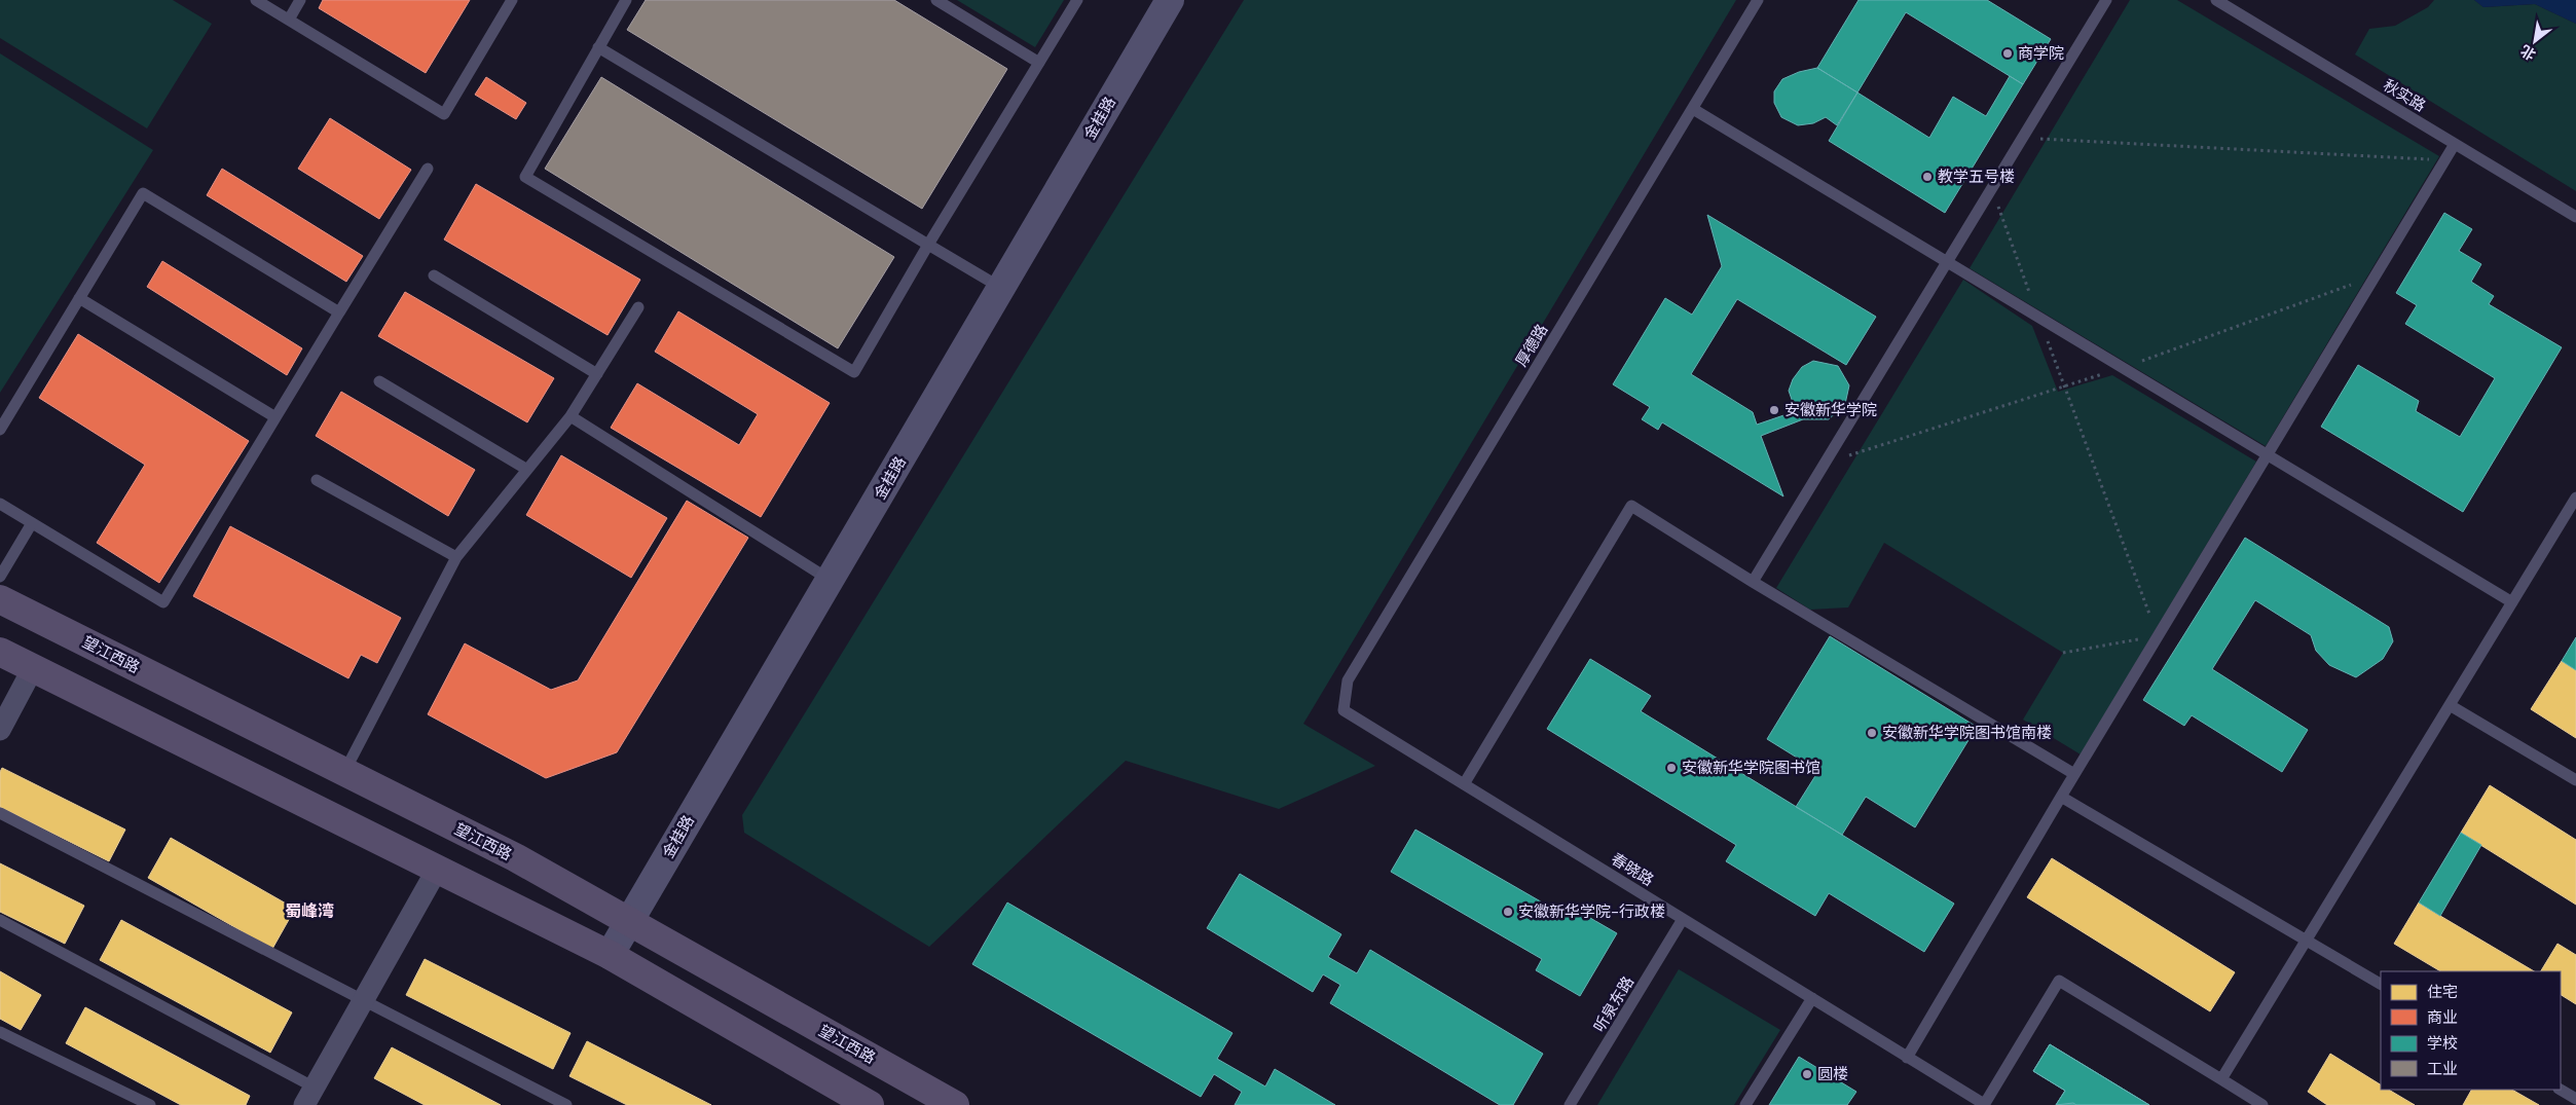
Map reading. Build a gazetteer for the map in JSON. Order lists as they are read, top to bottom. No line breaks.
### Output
{"streets":{"main road":["望江西路"],"street":["金桂路"],"lane":["秋实路","厚德路","春晓路","听泉东路"]},"crossings":[["金桂路","望江西路"],["厚德路","春晓路"],["春晓路","听泉东路"]],"districts":["蜀峰湾"],"places":["商学院","教学五号楼","安徽新华学院","安徽新华学院图书馆南楼","安徽新华学院图书馆","安徽新华学院-行政楼","圆楼"],"legend":["住宅","商业","学校","工业"],"north":"bottom left"}
